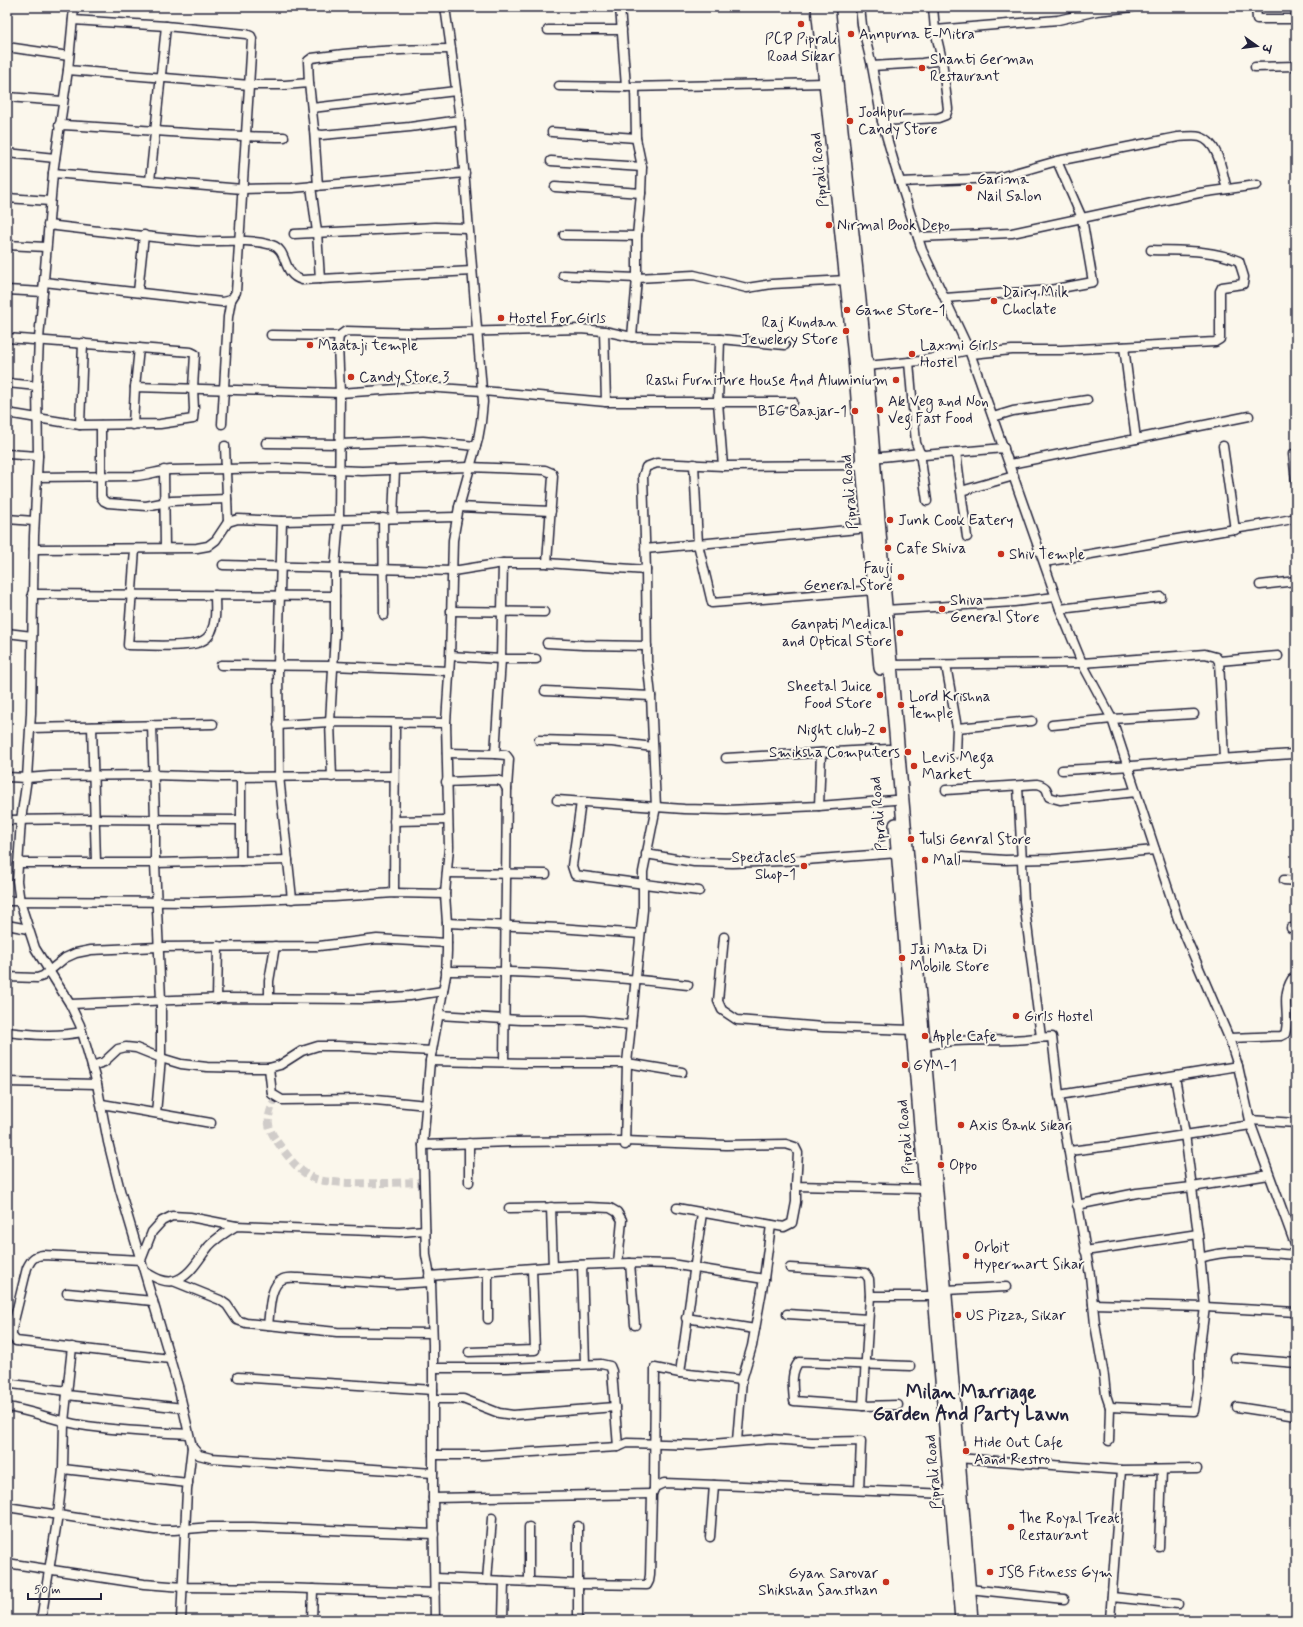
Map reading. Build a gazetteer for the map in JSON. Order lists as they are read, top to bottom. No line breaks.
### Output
{"streets":{"main road":["Piprali Road"]},"districts":["Milan Marriage Garden And Party Lawn"],"places":["PCP Piprali Road Sikar","Annpurna E-Mitra","Shanti German Restaurant","Jodhpur Candy Store","Garima Nail Salon","Nirmal Book Depo","Dairy Milk Choclate","Game Store-1","Hostel For Girls","Raj Kundan Jewelery Store","Maataji temple","Laxmi Girls Hostel","Candy Store 3","Rashi Furniture House And Aluminium","Ak Veg and Non Veg Fast Food","BIG Baajar-1","Junk Cook Eatery","Cafe Shiva","Shiv Temple","Fauji General Store","Shiva General Store","Ganpati Medical and Optical Store","Sheetal Juice Food Store","Lord Krishna Temple","Night club-2","Smiksha Computers","Levis Mega Market","Tulsi Genral Store","Mall","Spectacles Shop-1","Jai Mata Di Mobile Store","Girls Hostel","Apple Cafe","GYM-1","Axis Bank sikar","Oppo","Orbit Hypermart Sikar","US Pizza, Sikar","Hide Out Cafe Aand Restro","The Royal Treat Restaurant","JSB Fitness Gym","Gyan Sarovar Shikshan Sansthan"],"scale_bar":"50 m","north":"right"}
